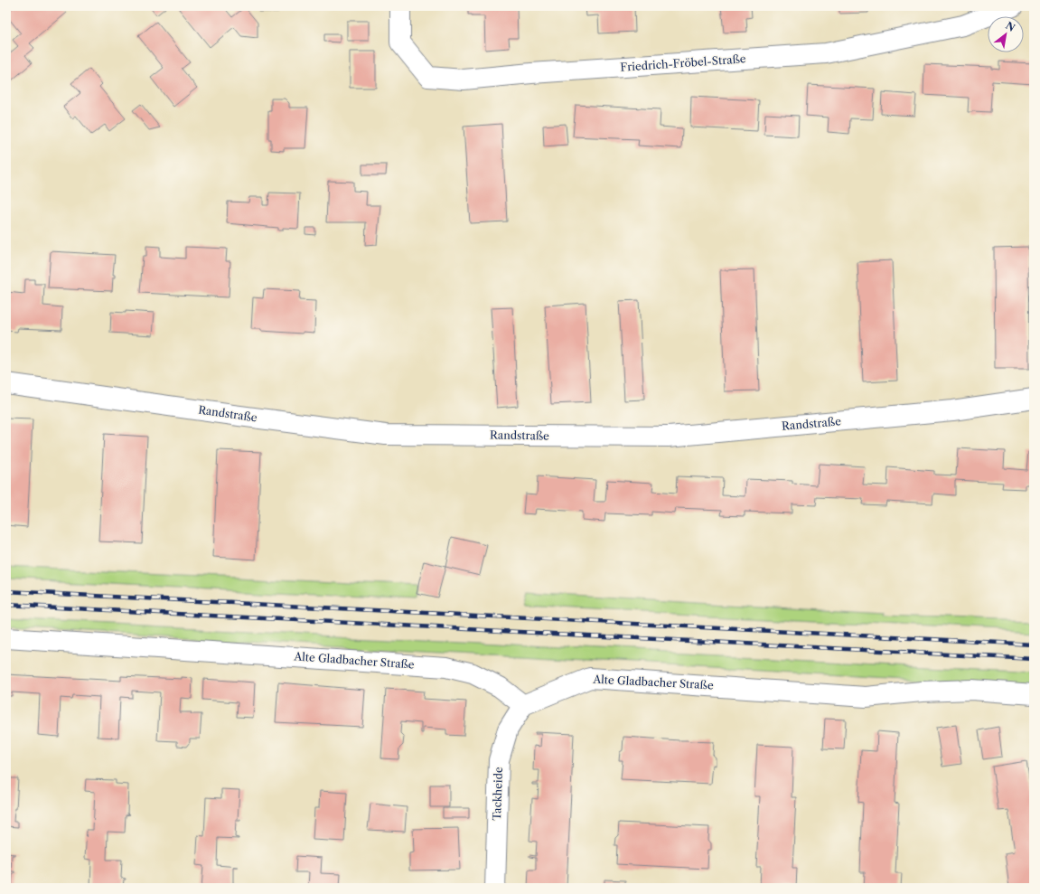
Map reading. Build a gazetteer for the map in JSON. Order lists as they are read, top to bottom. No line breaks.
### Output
{"streets":{"street":["Friedrich-Fröbel-Straße","Randstraße","Alte Gladbacher Straße","Tackheide"]},"crossings":[["Alte Gladbacher Straße","Tackheide"]],"north":"top right"}
